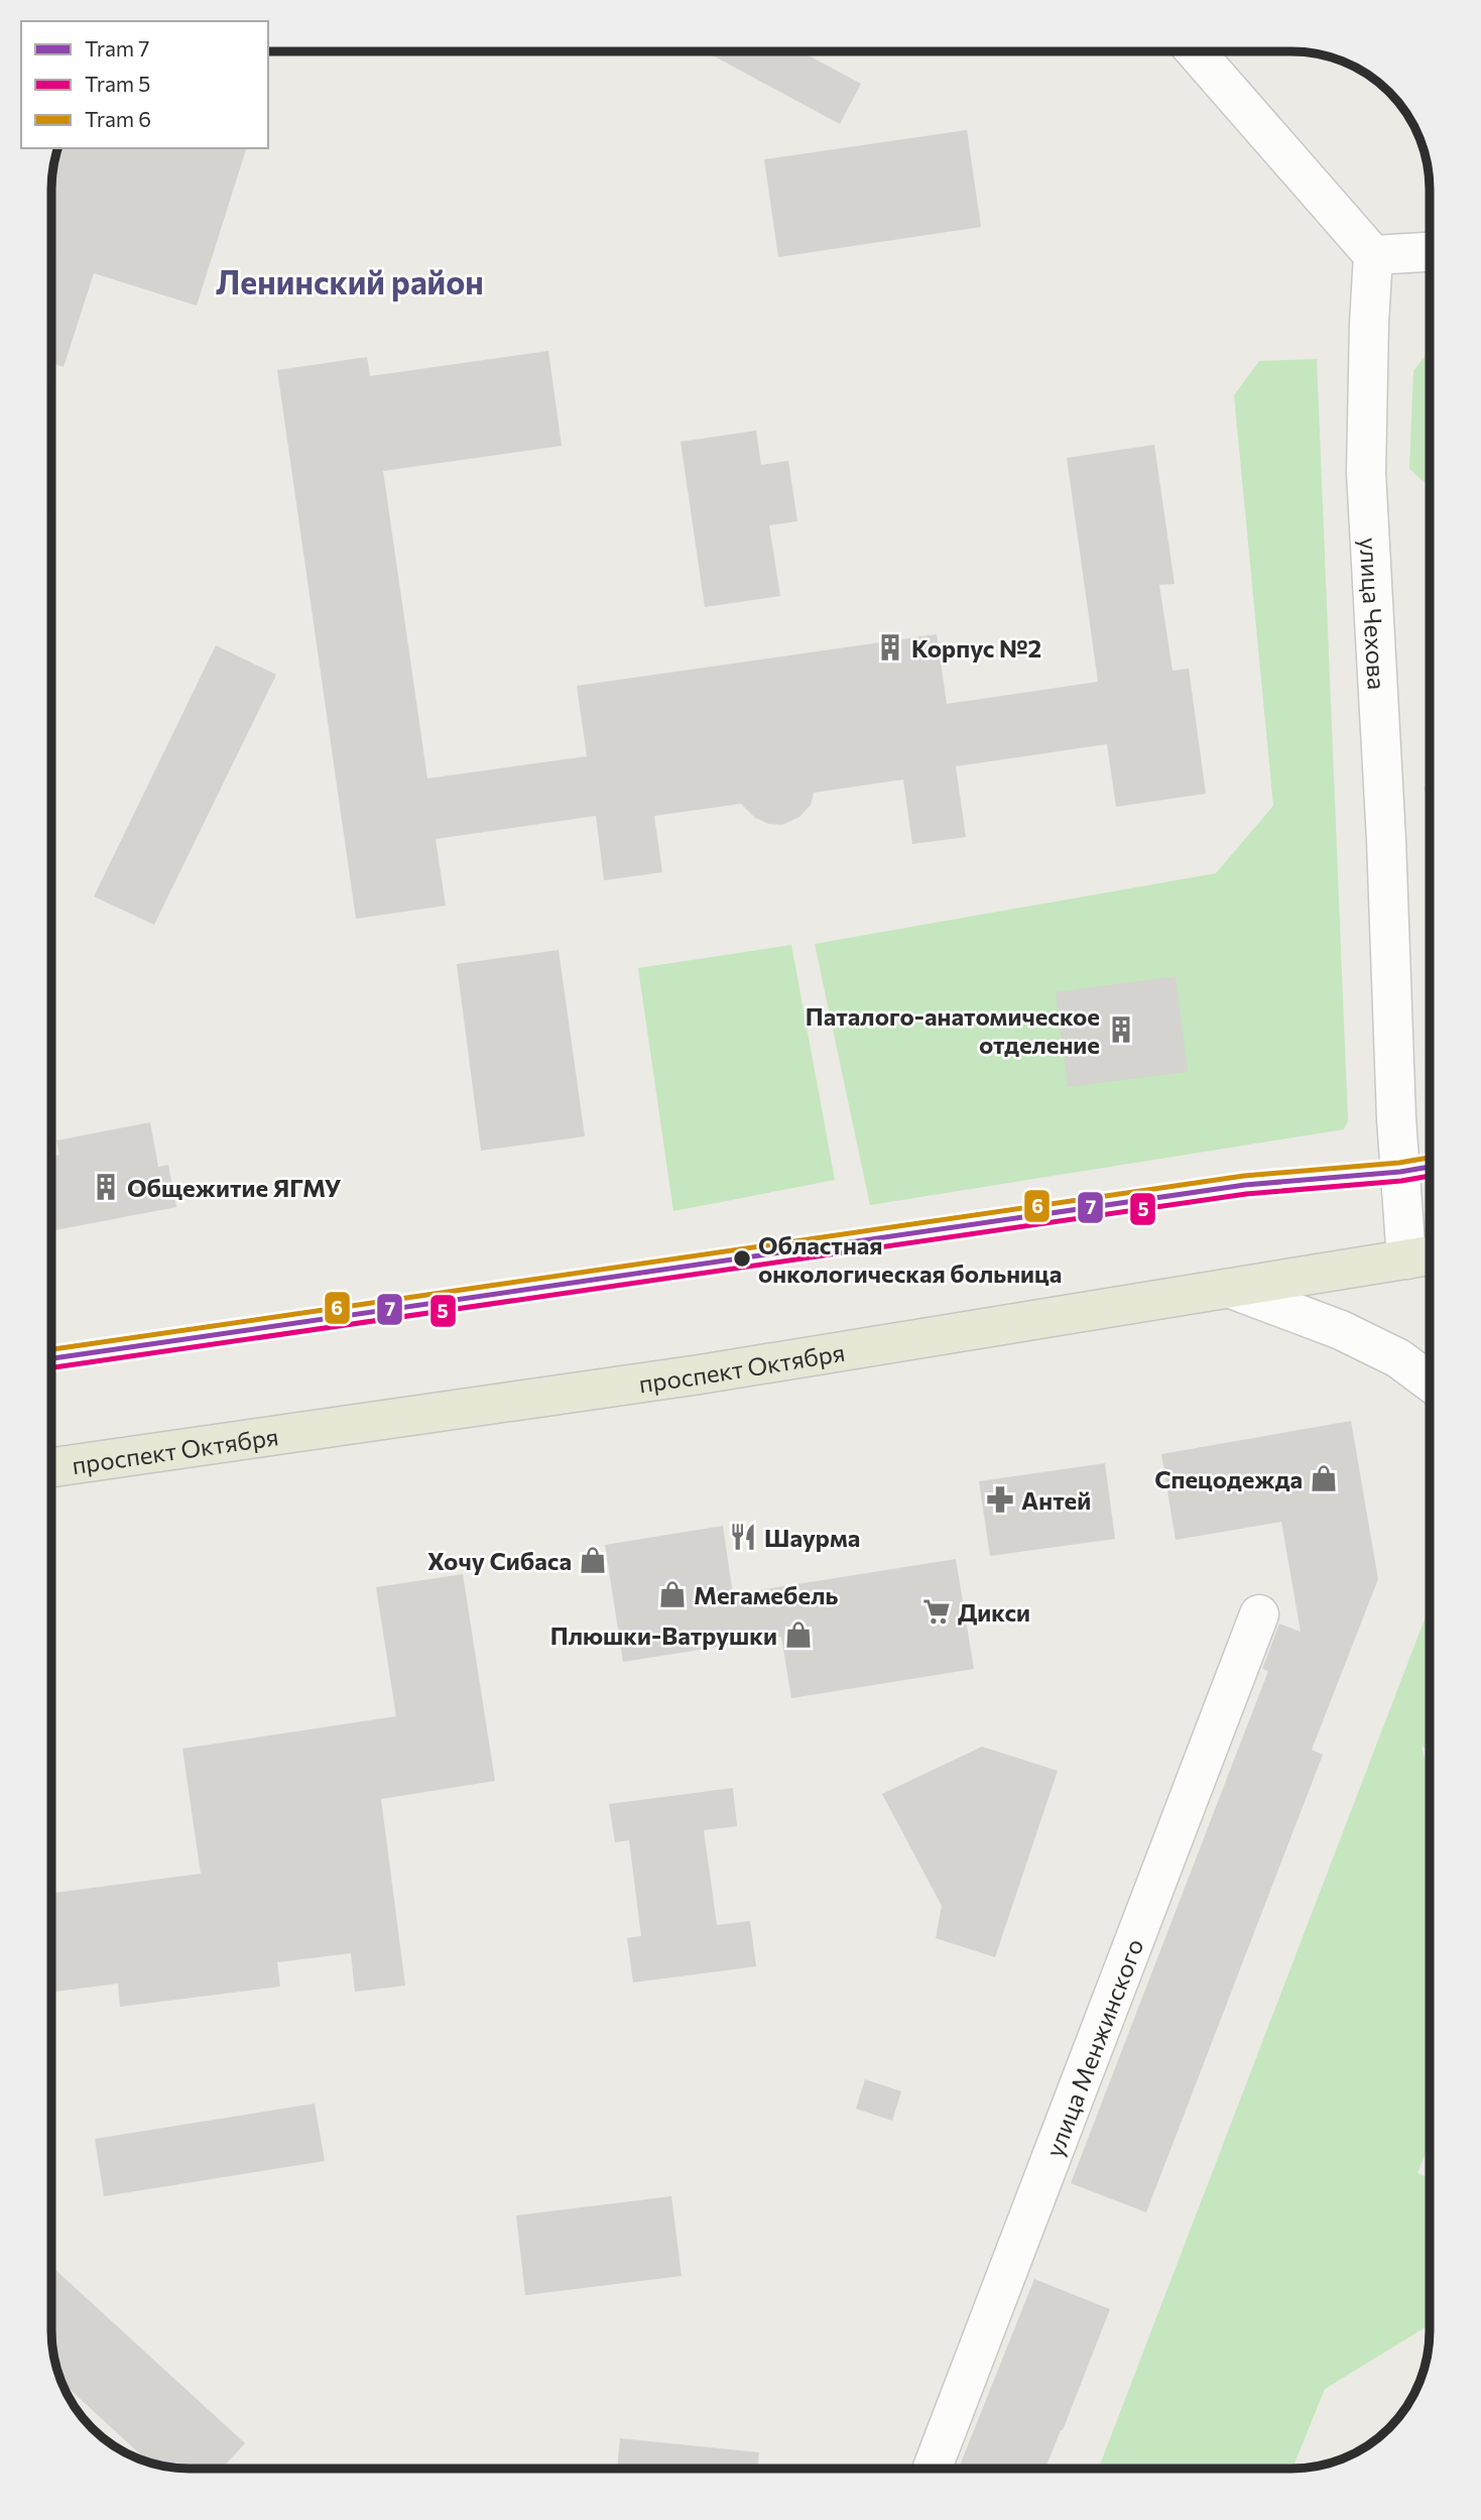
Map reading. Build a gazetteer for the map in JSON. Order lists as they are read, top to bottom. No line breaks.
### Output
{"streets":{"main road":["проспект Октября"],"street":["улица Чехова","улица Менжинского"]},"crossings":[["улица Чехова","проспект Октября"]],"districts":["Ленинский район"],"places":{"building":["Корпус №2","Паталого-анатомическое отделение","Общежитие ЯГМУ"],"other":["Областная онкологическая больница"],"shop":["Спецодежда","Хочу Сибаса","Мегамебель","Плюшки-Ватрушки"],"pharmacy":["Антей"],"restaurant":["Шаурма"],"supermarket":["Дикси"]},"lines":["tram line 6","tram line 7","tram line 5"],"legend":["Tram 7","Tram 5","Tram 6"]}
